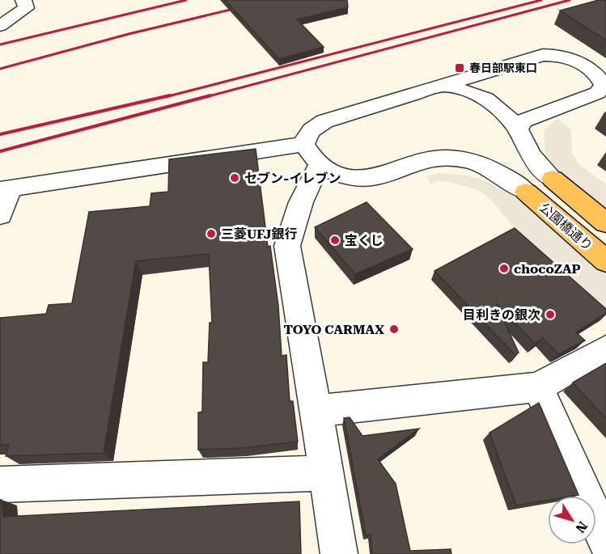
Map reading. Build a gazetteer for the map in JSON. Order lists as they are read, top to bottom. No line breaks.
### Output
{"streets":{"main road":["公園橋通り"]},"places":{"transit":["春日部駅東口"],"other":["セブン-イレブン","三菱UFJ銀行","宝くじ","chocoZAP","目利きの銀次","TOYO CARMAX"]},"north":"bottom right"}
